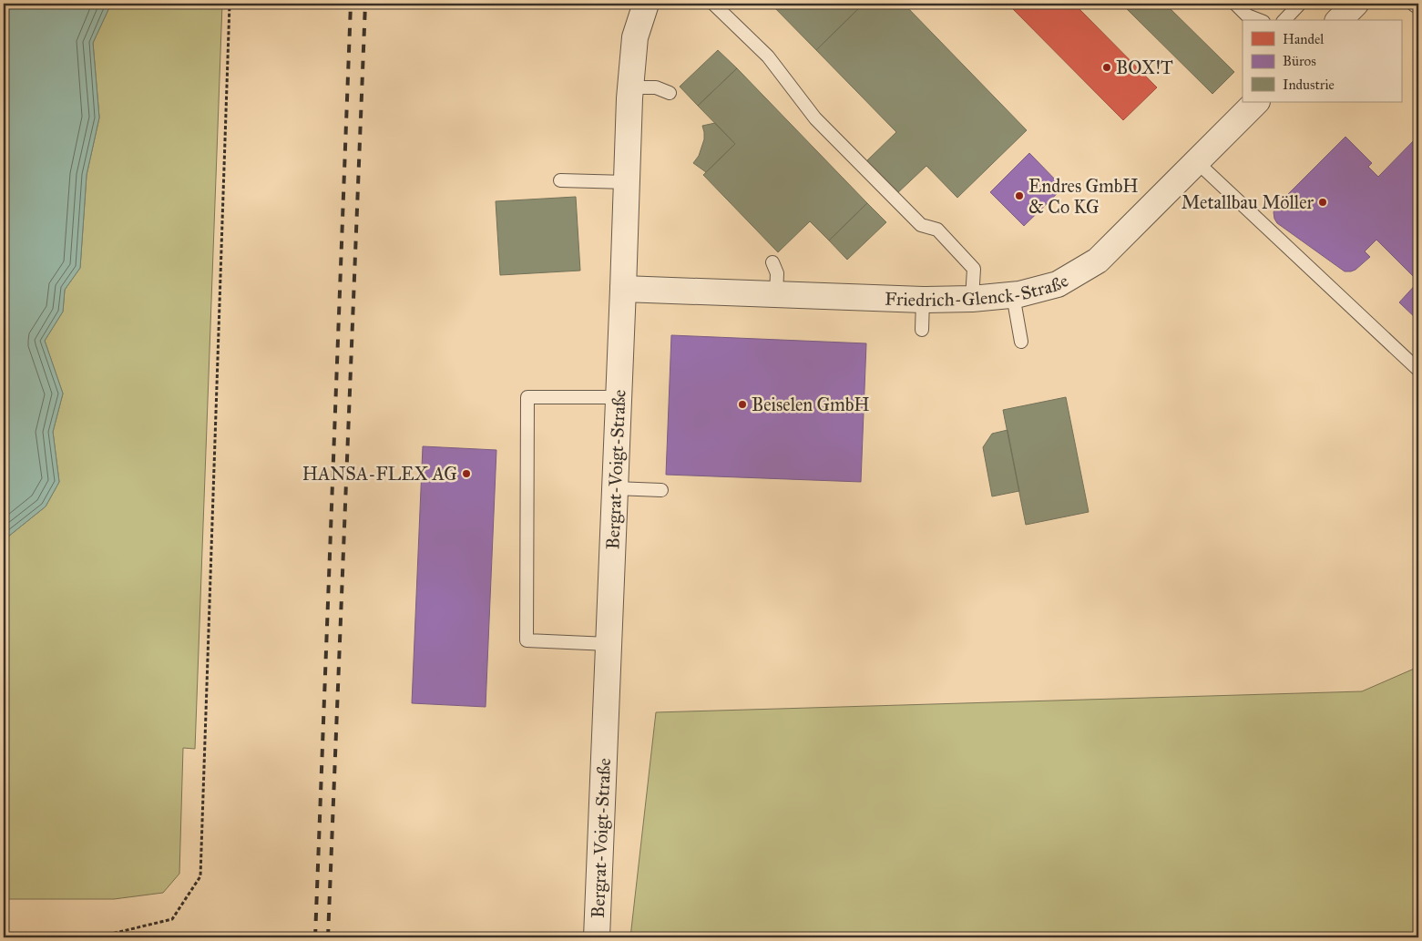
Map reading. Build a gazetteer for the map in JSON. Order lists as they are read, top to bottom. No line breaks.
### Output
{"streets":{"street":["Friedrich-Glenck-Straße","Bergrat-Voigt-Straße"]},"crossings":[["Friedrich-Glenck-Straße","Bergrat-Voigt-Straße"]],"places":["BOX!T","Endres GmbH & Co KG","Metallbau Möller","Beiselen GmbH","HANSA-FLEX AG"],"legend":["Handel","Büros","Industrie"]}
